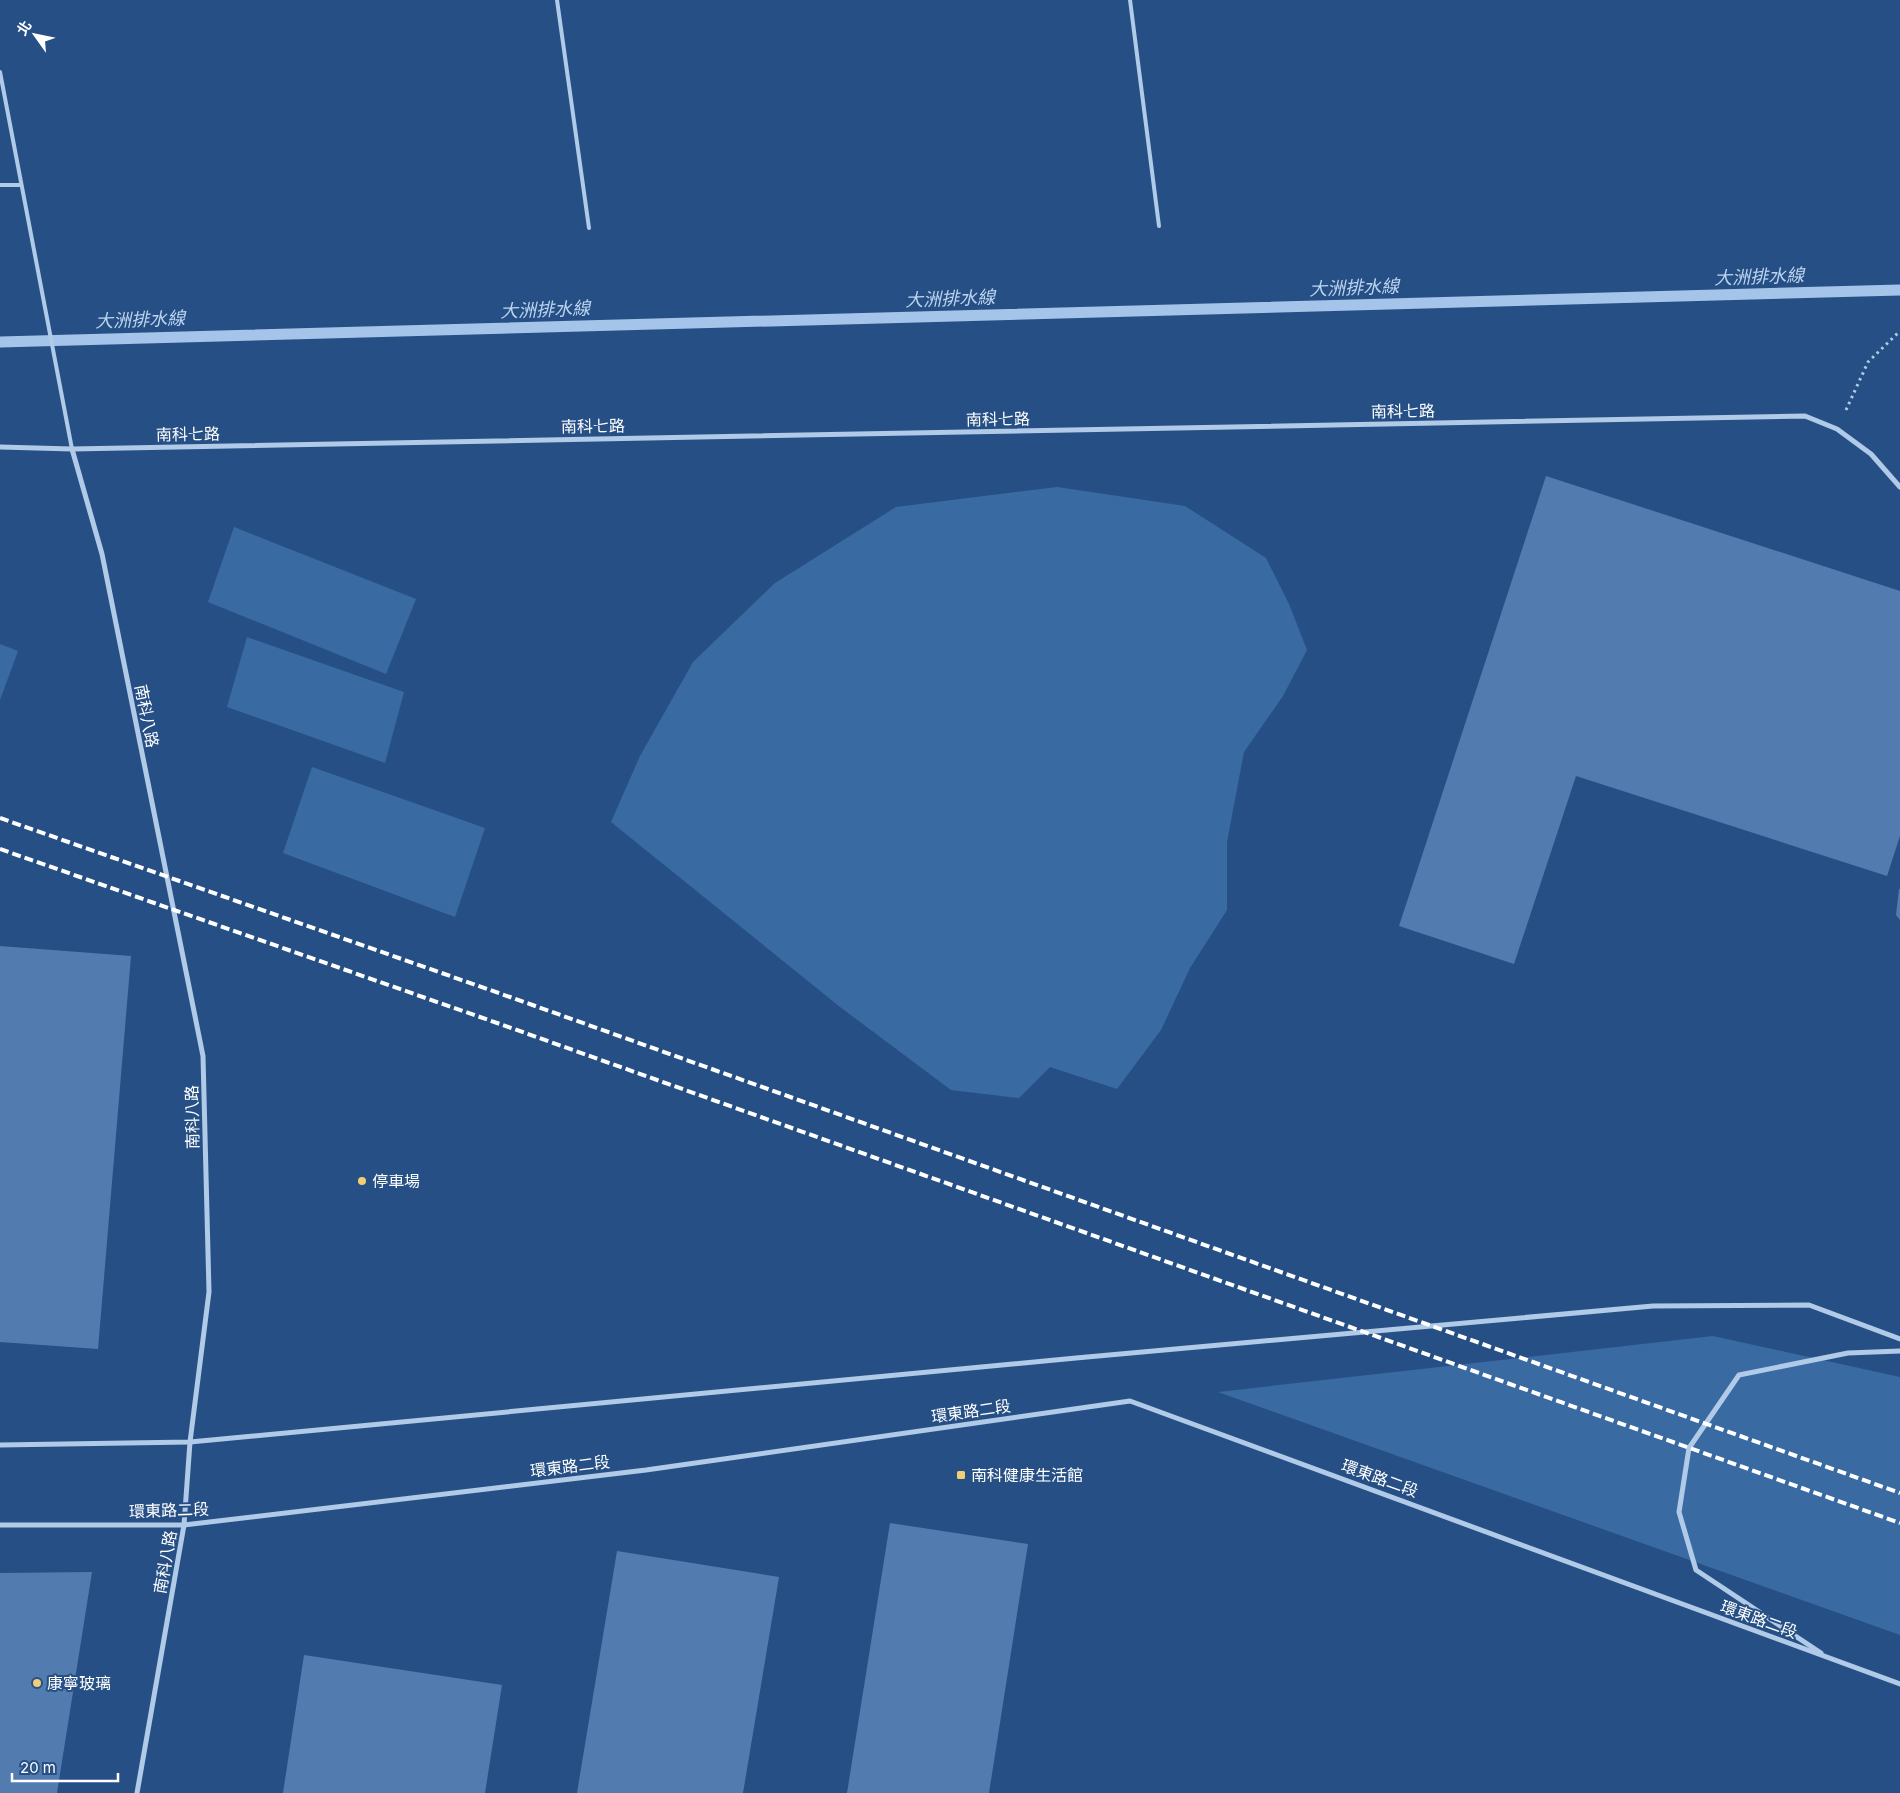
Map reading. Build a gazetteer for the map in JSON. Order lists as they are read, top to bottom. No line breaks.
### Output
{"streets":{"street":["南科七路","南科八路","環東路二段"]},"crossings":[["南科七路","南科八路"],["南科八路","環東路二段"]],"water":["大洲排水線"],"places":{"other":["停車場","康寧玻璃"],"transit":["南科健康生活館"]},"scale_bar":"20 m","north":"top left"}
